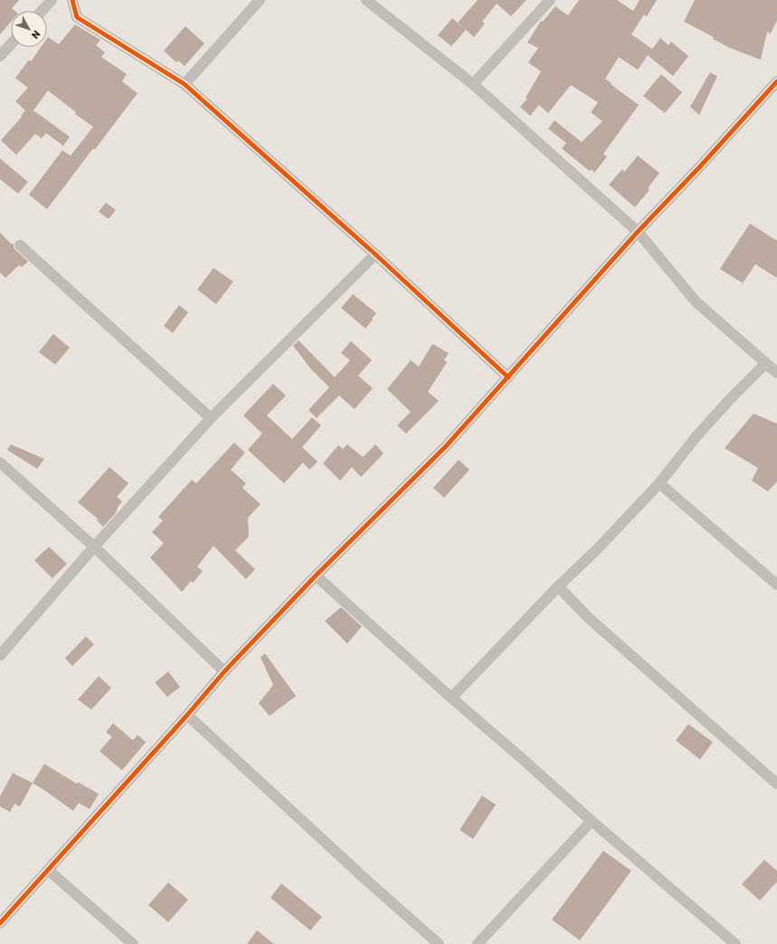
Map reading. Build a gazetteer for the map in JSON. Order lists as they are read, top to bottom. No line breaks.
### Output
{"north":"bottom right"}
